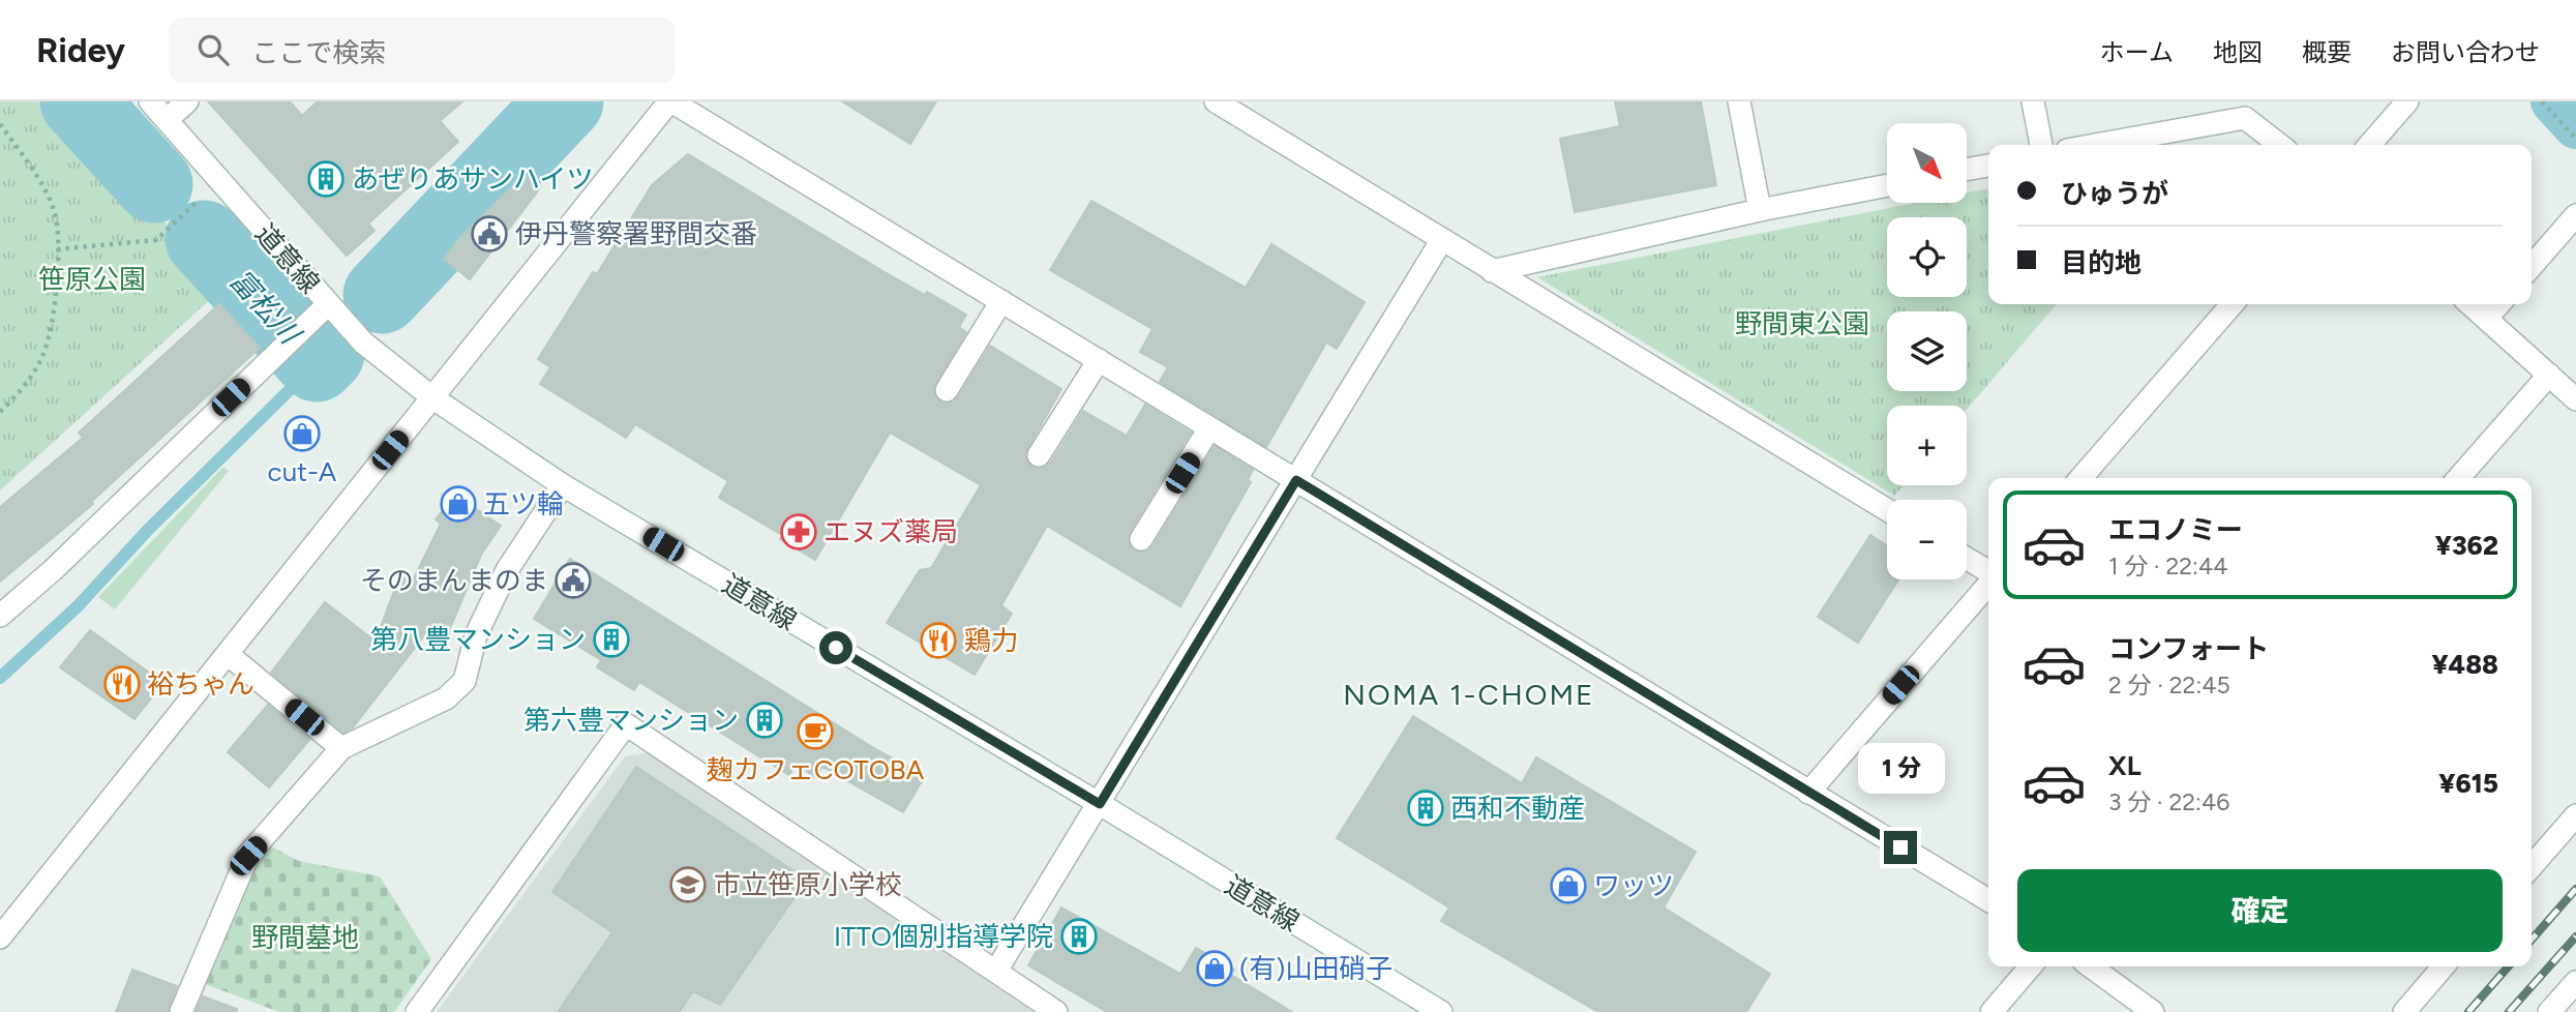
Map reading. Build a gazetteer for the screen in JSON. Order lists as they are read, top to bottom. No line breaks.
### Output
{"streets":{"street":["道意線"]},"districts":["NOMA 1-CHOME"],"water":["富松川"],"parks":["笹原公園","野間東公園","野間墓地"],"places":{"building":["あぜりあサンハイツ","第八豊マンション","第六豊マンション","西和不動産","ITTO個別指導学院"],"public building":["伊丹警察署野間交番","そのまんまのま"],"shop":["cut-A","五ツ輪","ワッツ","(有)山田硝子"],"pharmacy":["エヌズ薬局"],"restaurant":["鶏力","裕ちゃん"],"cafe":["麹カフェCOTOBA"],"school or university":["市立笹原小学校"]},"north":"bottom right","page":{"header":"Ridey","search":"ここで検索","nav":["ホーム","地図","概要","お問い合わせ"],"map_buttons":["+","−"],"banner":["ひゅうが","目的地"],"list":[{"name":"エコノミー","note":"1 分 · 22:44","value":"¥362"},{"name":"コンフォート","note":"2 分 · 22:45","value":"¥488"},{"name":"XL","note":"3 分 · 22:46","value":"¥615"}],"bubble":"1 分","buttons":"確定"}}
